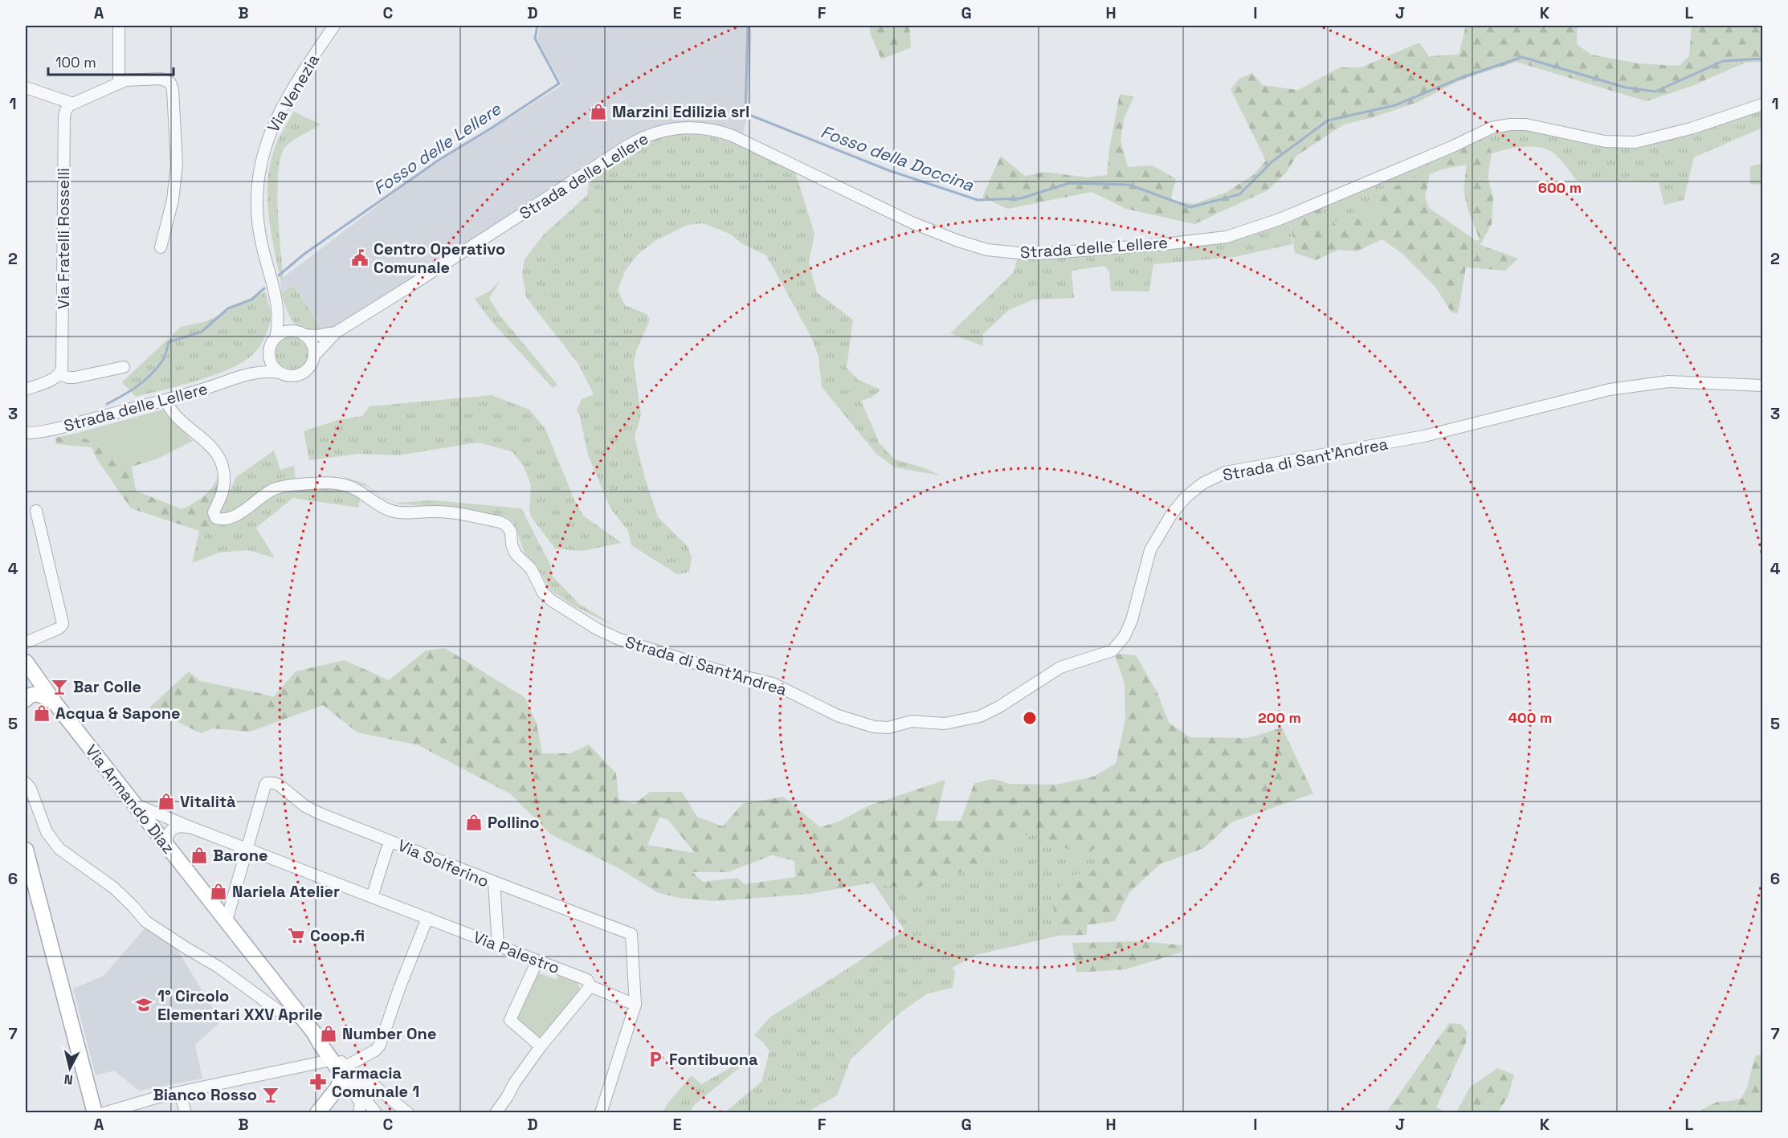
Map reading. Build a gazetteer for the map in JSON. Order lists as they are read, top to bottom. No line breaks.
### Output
{"streets":{"main road":["Via Armando Diaz"],"street":["Via Venezia","Strada delle Lellere","Via Fratelli Rosselli","Strada di Sant'Andrea","Via Solferino","Via Palestro"]},"crossings":[["Via Venezia","Strada delle Lellere"],["Strada delle Lellere","Strada di Sant'Andrea"],["Via Armando Diaz","Via Palestro"],["Via Solferino","Via Palestro"]],"water":["Fosso delle Lellere","Fosso della Doccina"],"places":{"shop":["Marzini Edilizia srl","Acqua & Sapone","Vitalità","Pollino","Barone","Nariela Atelier","Number One"],"public building":["Centro Operativo Comunale"],"bar":["Bar Colle","Bianco Rosso"],"supermarket":["Coop.fi"],"school or university":["1° Circolo Elementari XXV Aprile"],"parking":["Fontibuona"],"pharmacy":["Farmacia Comunale 1"]},"scale_bar":"100 m","north":"bottom","grid":{"columns":["A","B","C","D","E","F","G","H","I","J","K","L"],"rows":["1","2","3","4","5","6","7"]},"rings":["600 m","200 m","400 m"]}
